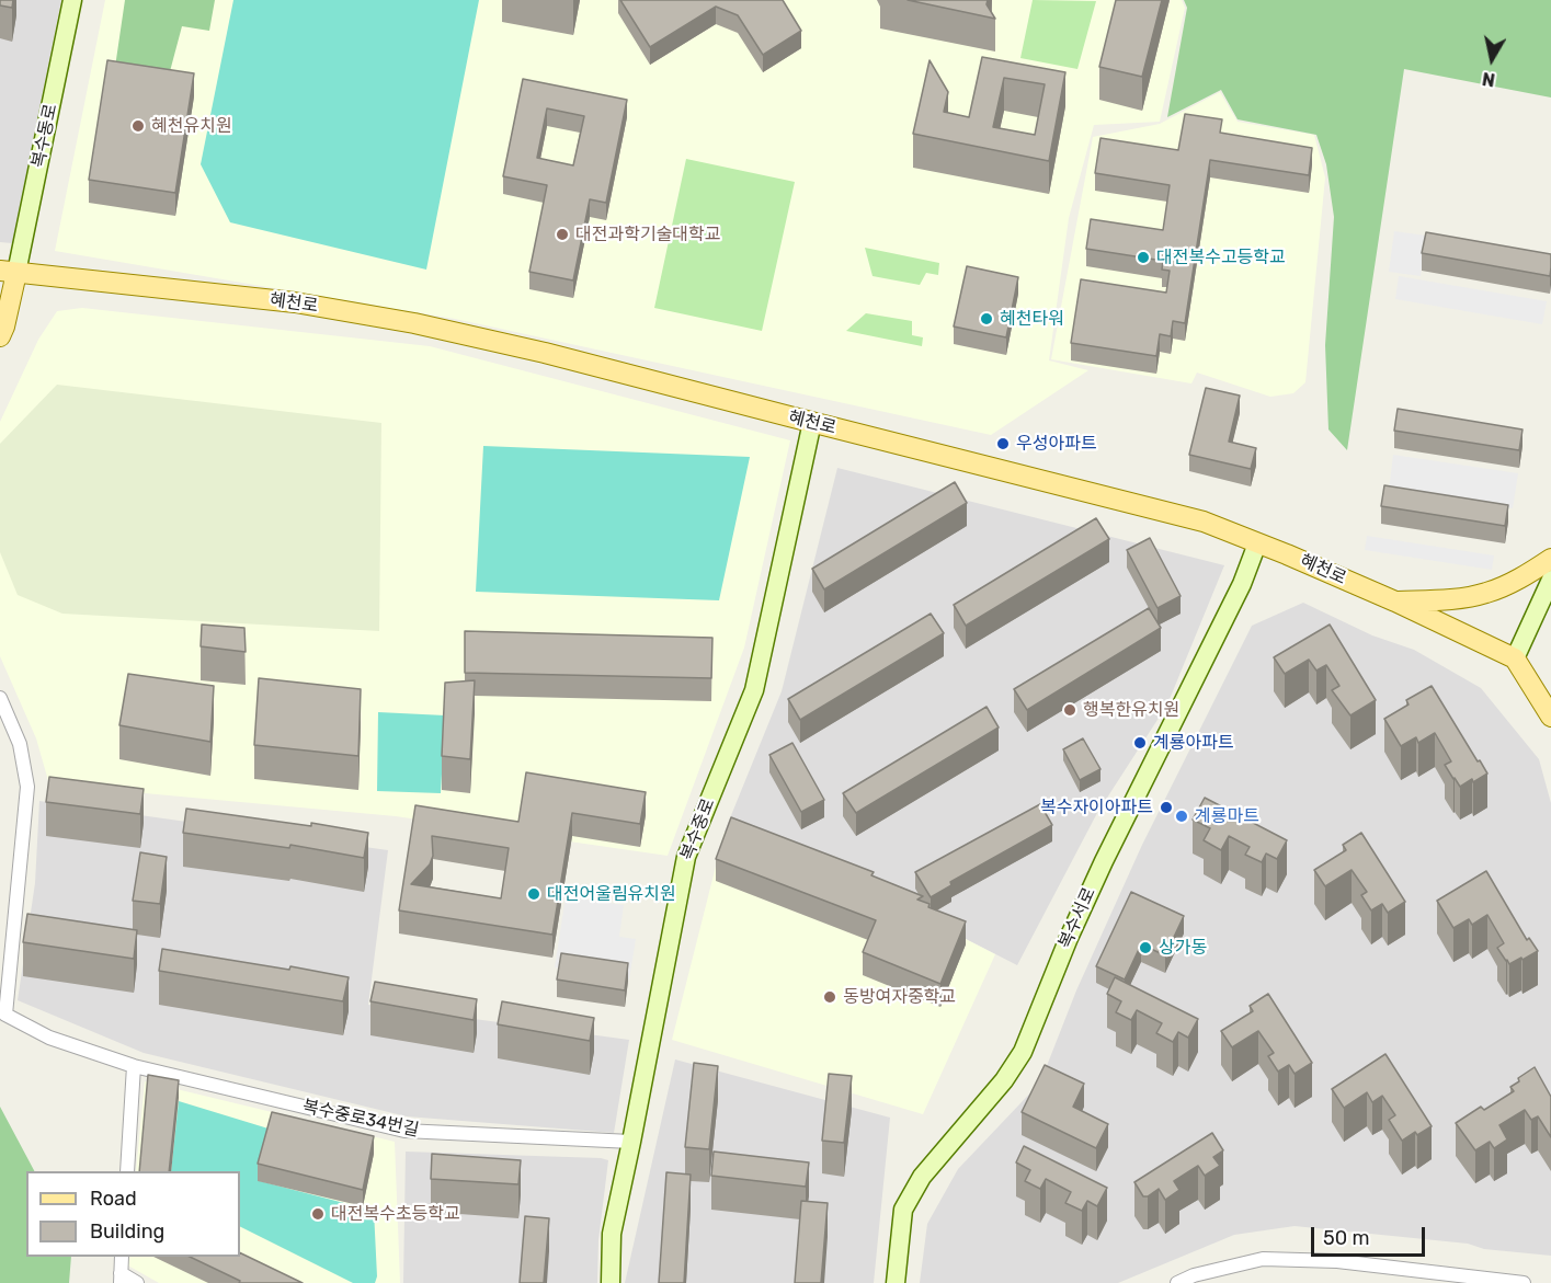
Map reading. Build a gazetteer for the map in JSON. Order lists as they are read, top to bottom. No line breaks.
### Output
{"streets":{"main road":["혜천로"],"street":["복수동로","복수중로","복수서로","복수중로34번길"]},"crossings":[["복수동로","혜천로"],["혜천로","복수중로"],["혜천로","복수서로"],["복수중로","복수중로34번길"]],"places":["혜천유치원","대전과학기술대학교","대전복수고등학교","혜천타워","우성아파트","행복한유치원","계룡아파트","복수자이아파트","계룡마트","대전어울림유치원","상가동","동방여자중학교","대전복수초등학교"],"legend":["Road","Building"],"scale_bar":"50 m","north":"bottom"}
